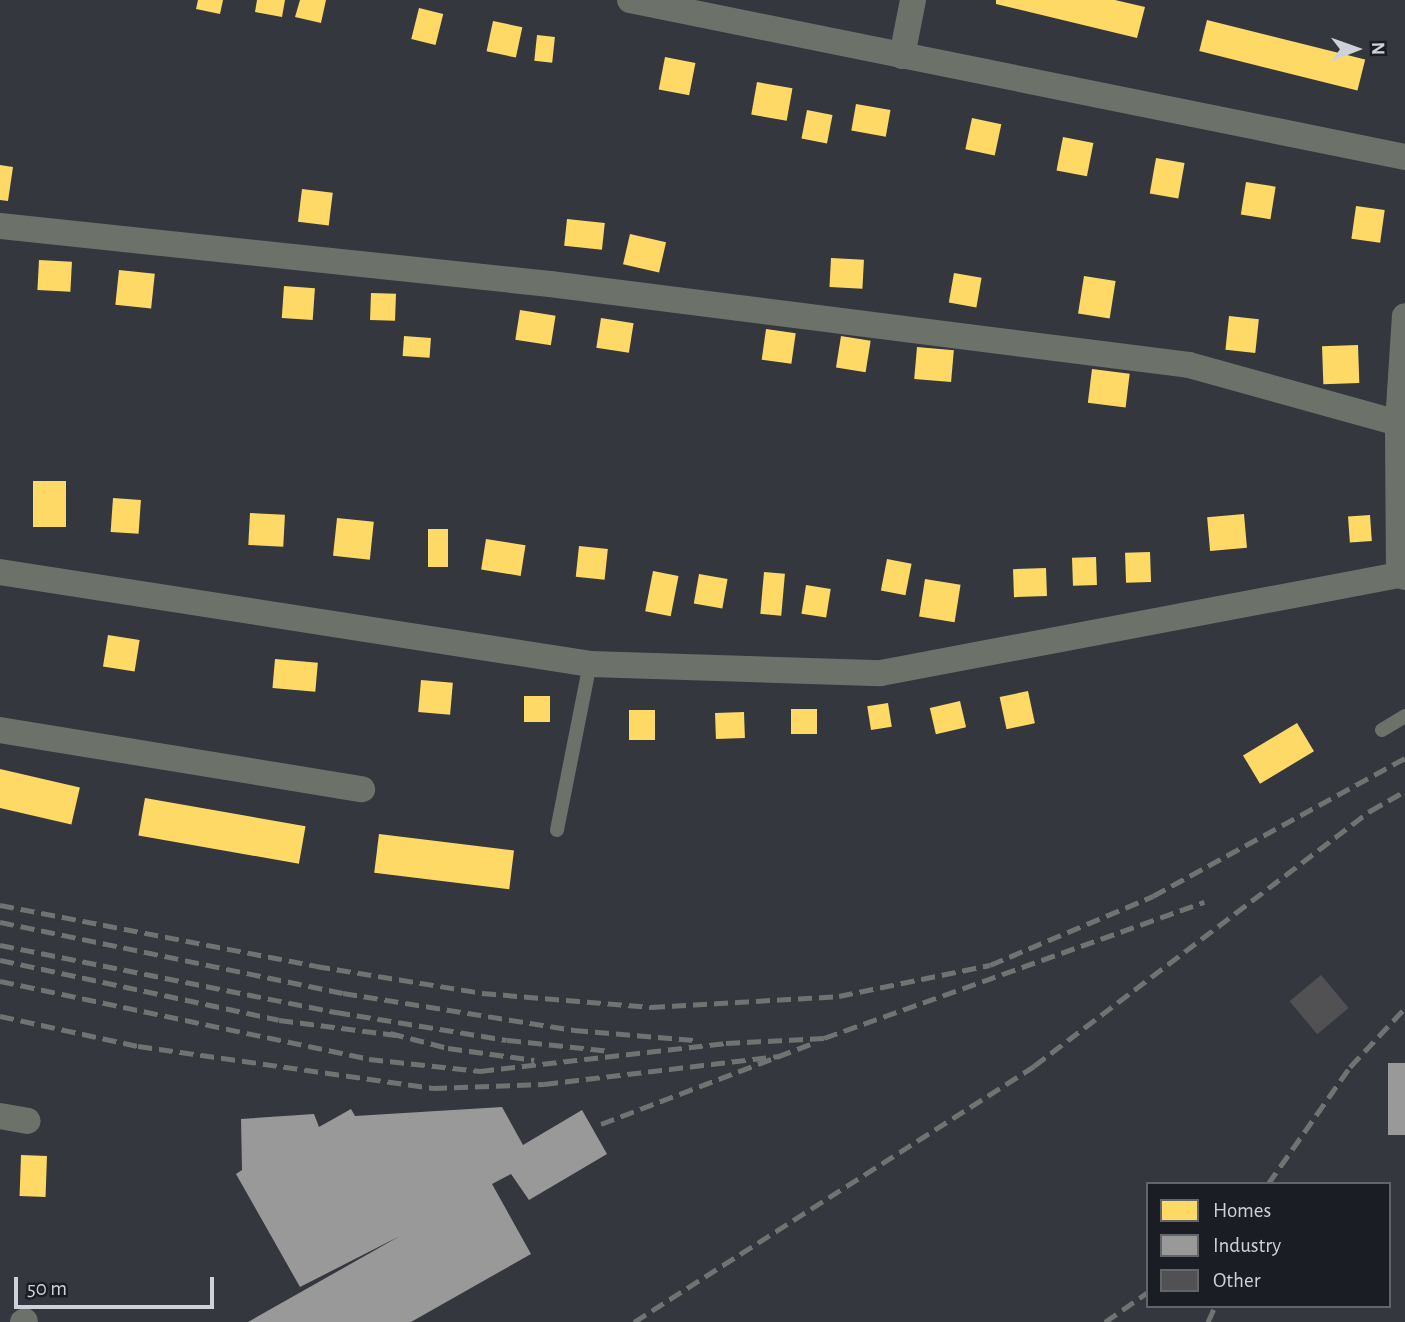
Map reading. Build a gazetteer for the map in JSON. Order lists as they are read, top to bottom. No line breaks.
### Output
{"legend":["Homes","Industry","Other"],"scale_bar":"50 m","north":"right"}
